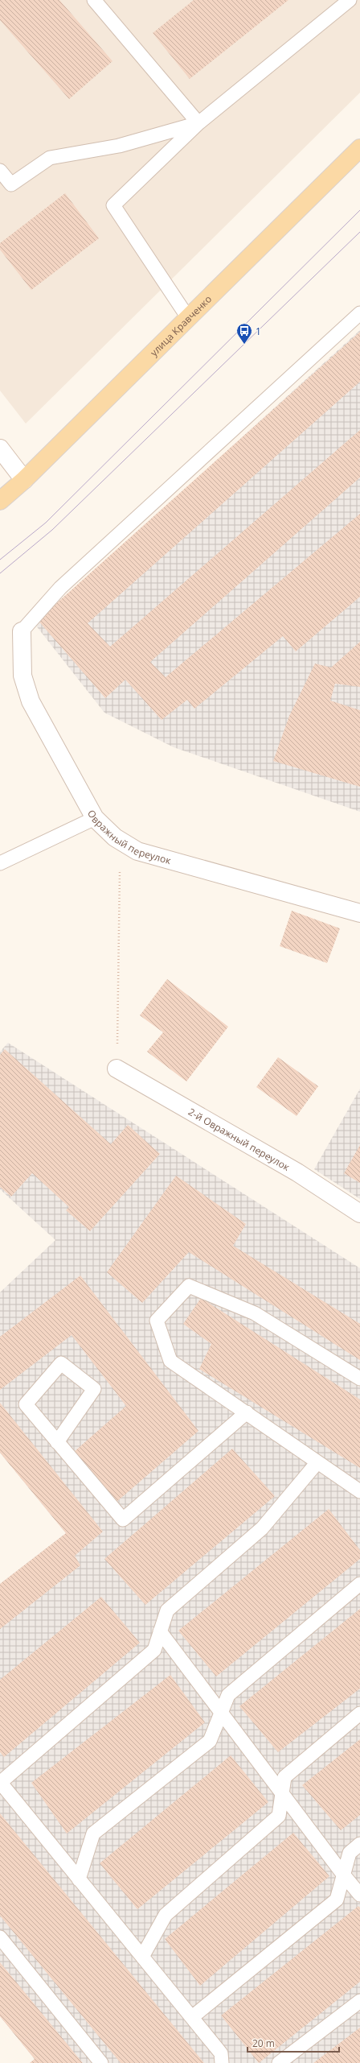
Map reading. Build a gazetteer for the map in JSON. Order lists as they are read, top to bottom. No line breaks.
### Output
{"streets":{"main road":["улица Кравченко"],"street":["Овражный переулок","2-й Овражный переулок"]},"places":{"bus stop":["1"]},"scale_bar":"20 m"}
